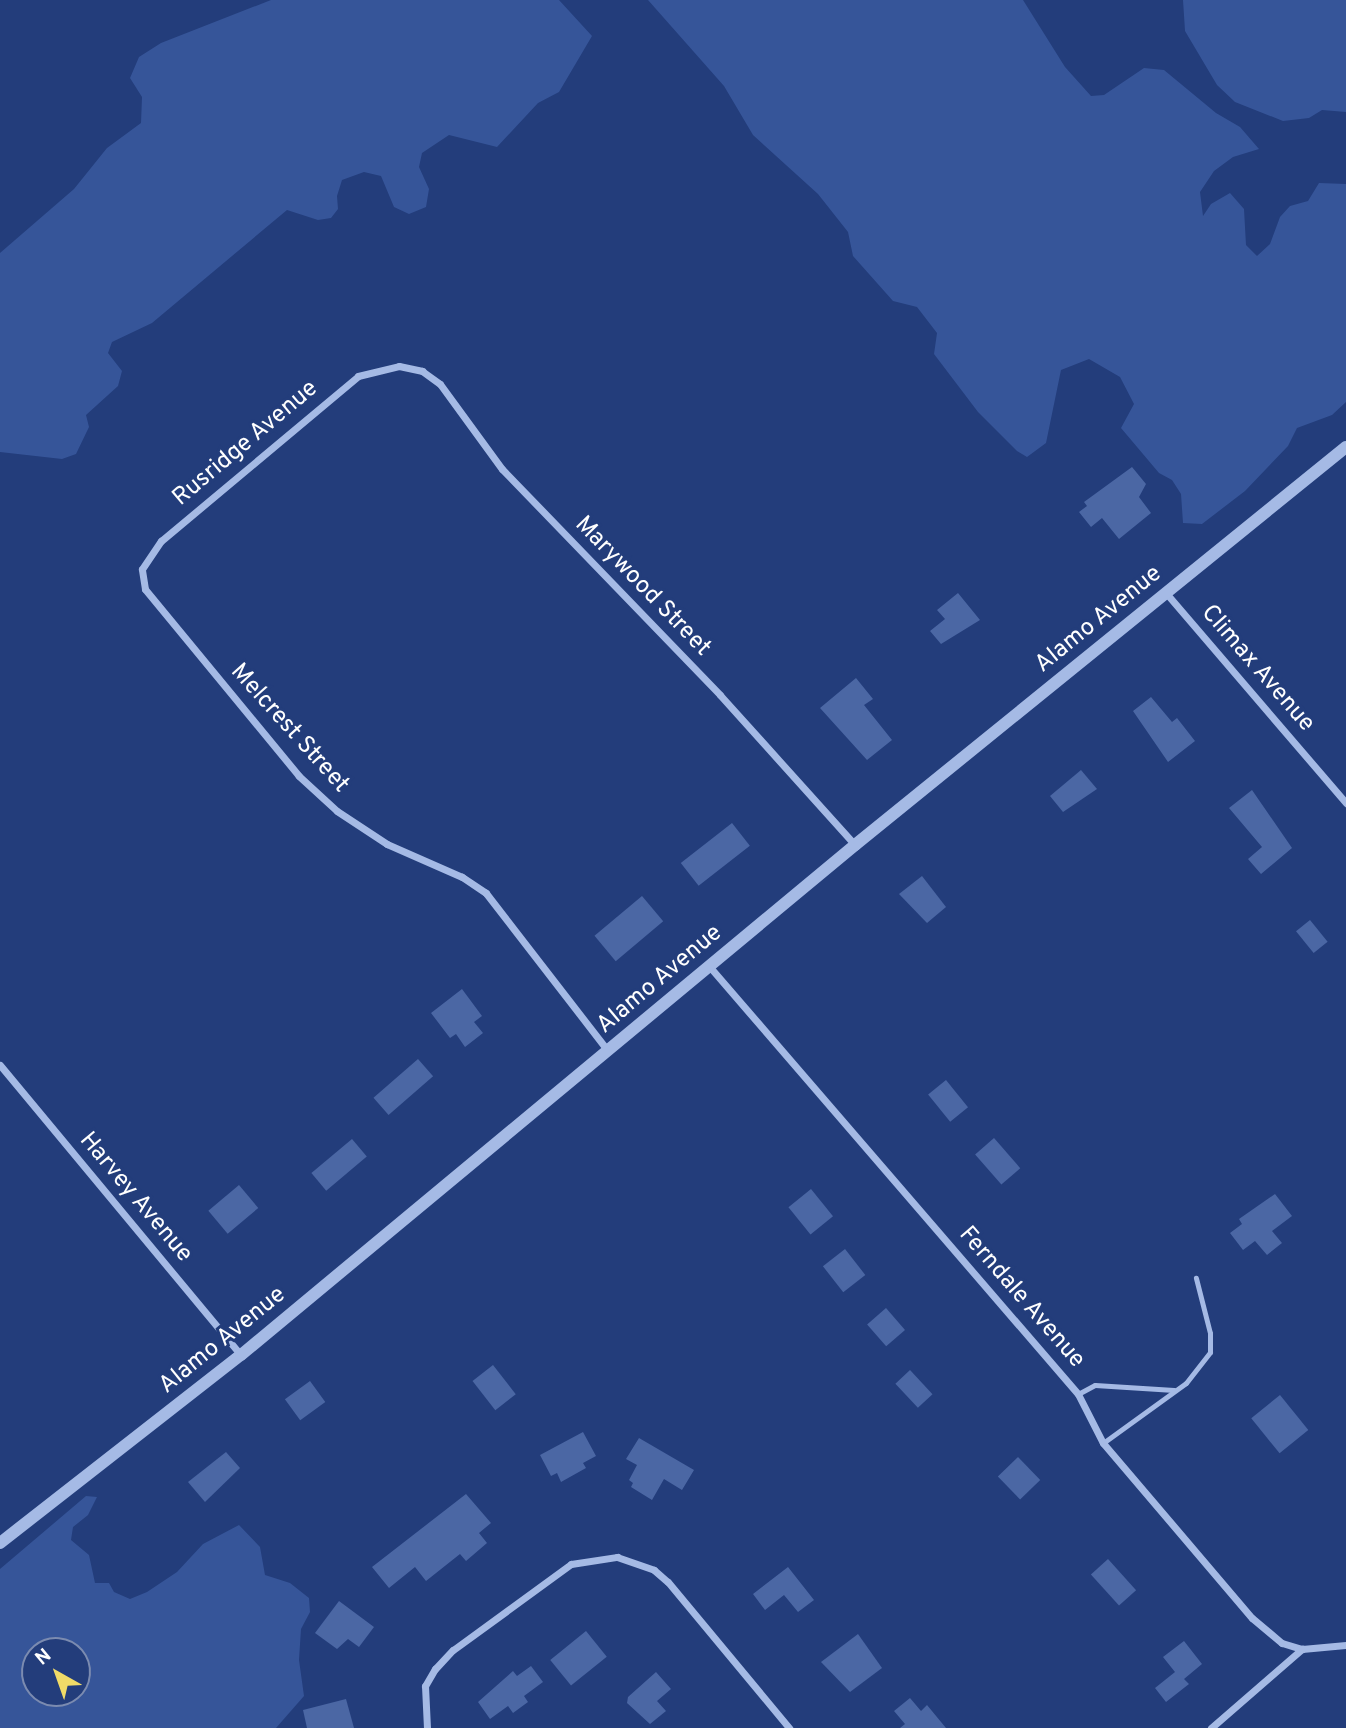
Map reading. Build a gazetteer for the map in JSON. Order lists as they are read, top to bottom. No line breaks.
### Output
{"streets":{"street":["Rusridge Avenue","Marywood Street","Alamo Avenue","Climax Avenue","Melcrest Street","Harvey Avenue","Ferndale Avenue"]},"crossings":[["Rusridge Avenue","Marywood Street"],["Rusridge Avenue","Melcrest Street"],["Marywood Street","Alamo Avenue"],["Alamo Avenue","Climax Avenue"],["Alamo Avenue","Melcrest Street"],["Alamo Avenue","Harvey Avenue"],["Alamo Avenue","Ferndale Avenue"]],"north":"top left"}
